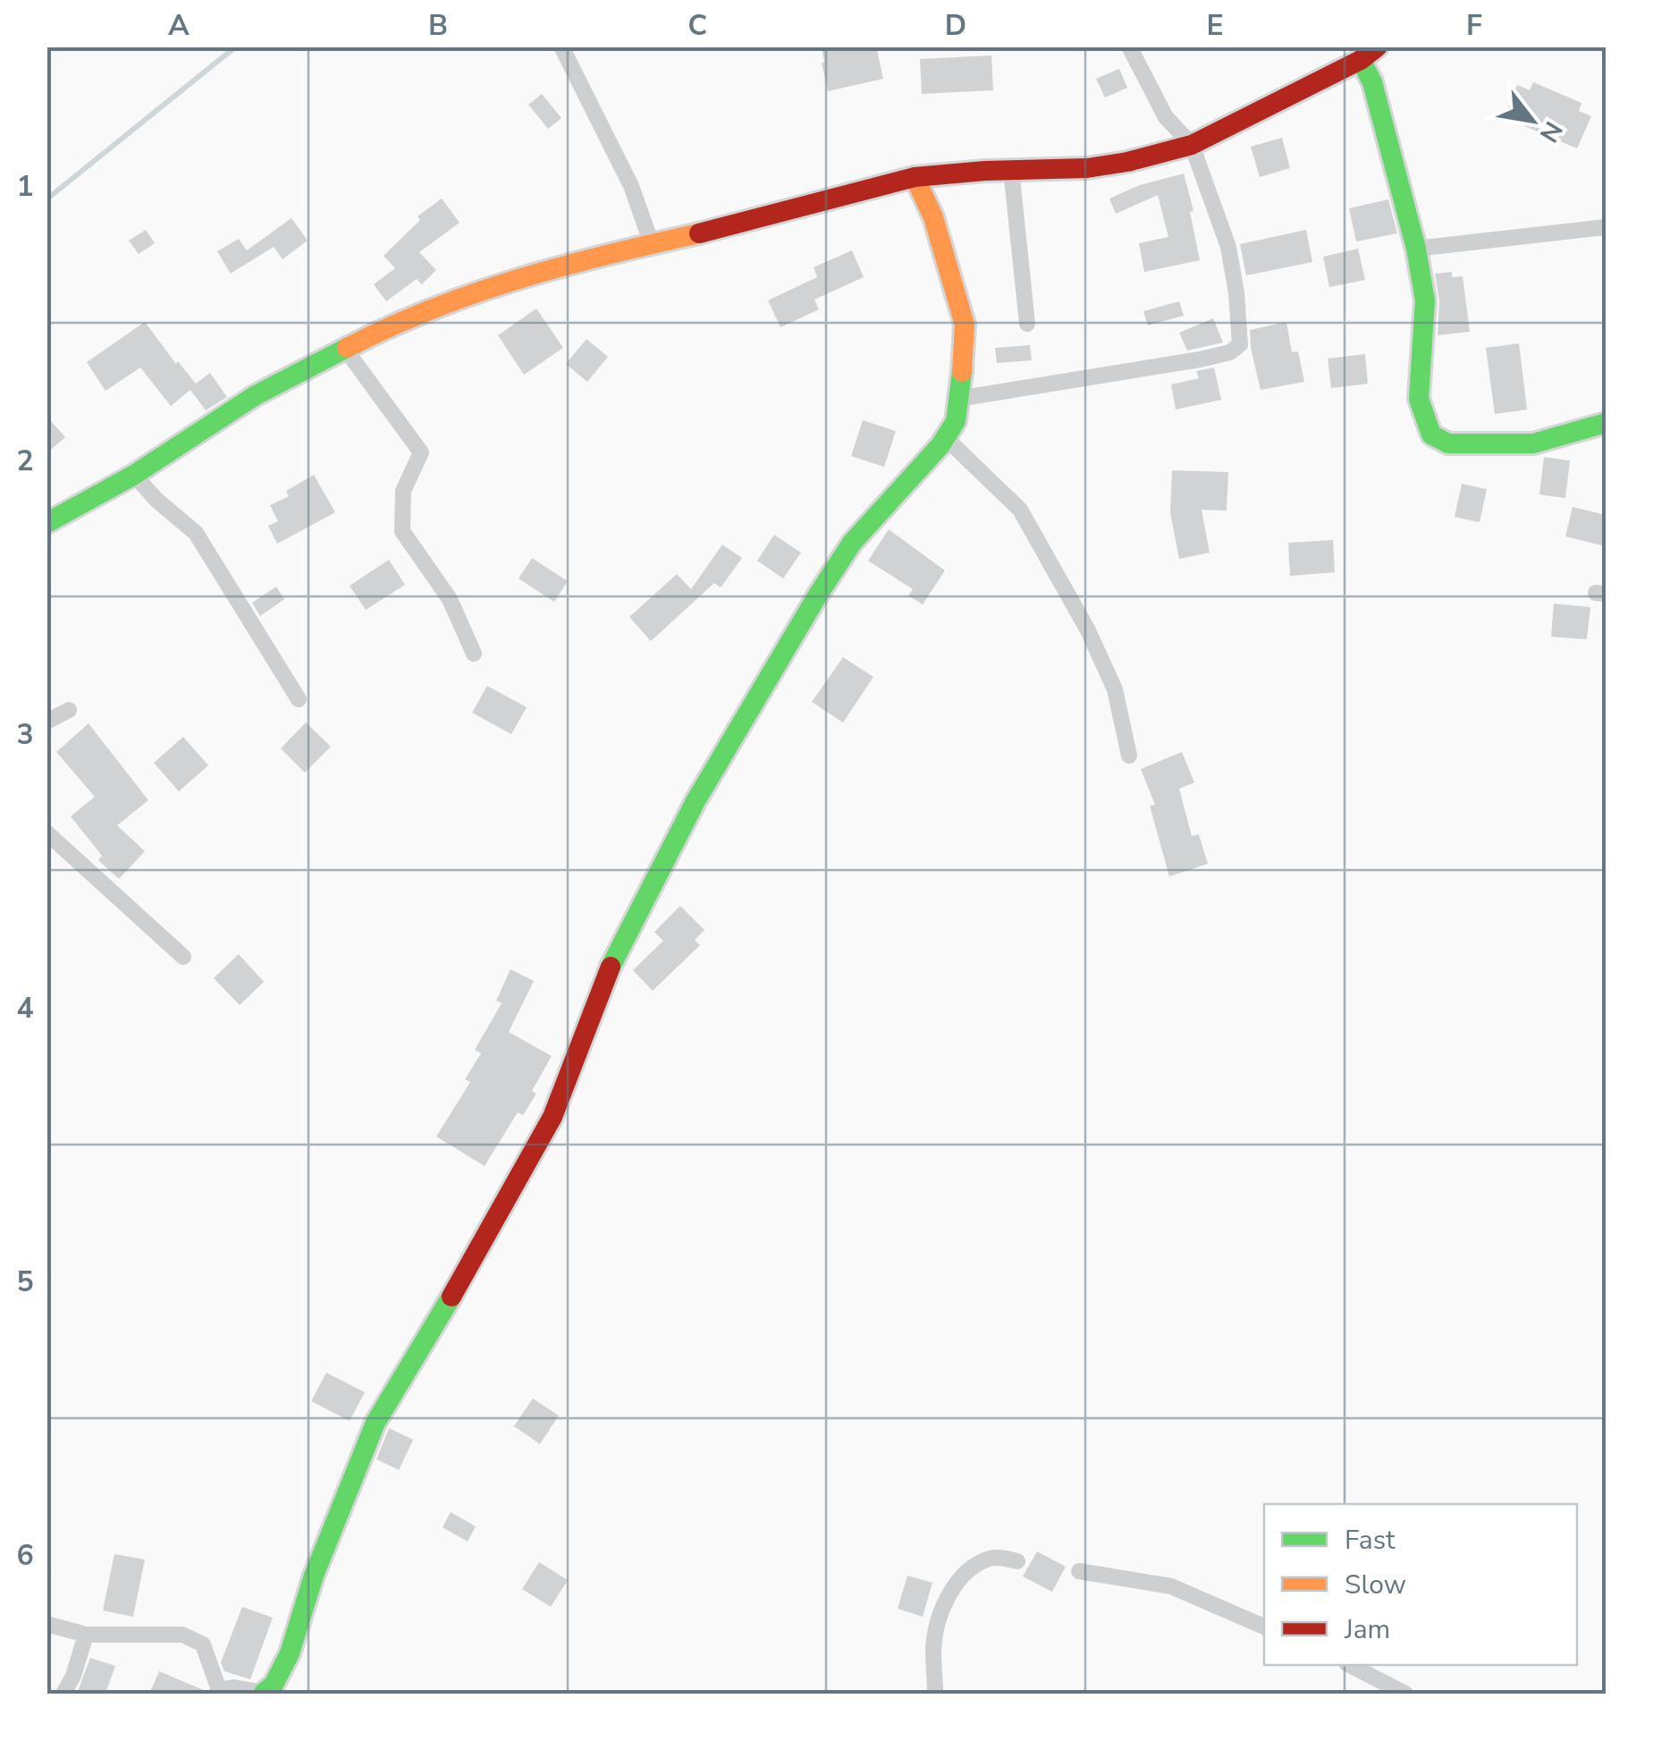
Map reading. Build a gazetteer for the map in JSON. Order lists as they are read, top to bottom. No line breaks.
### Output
{"legend":["Fast","Slow","Jam"],"north":"bottom right","grid":{"columns":["A","B","C","D","E","F"],"rows":["1","2","3","4","5","6"]}}
